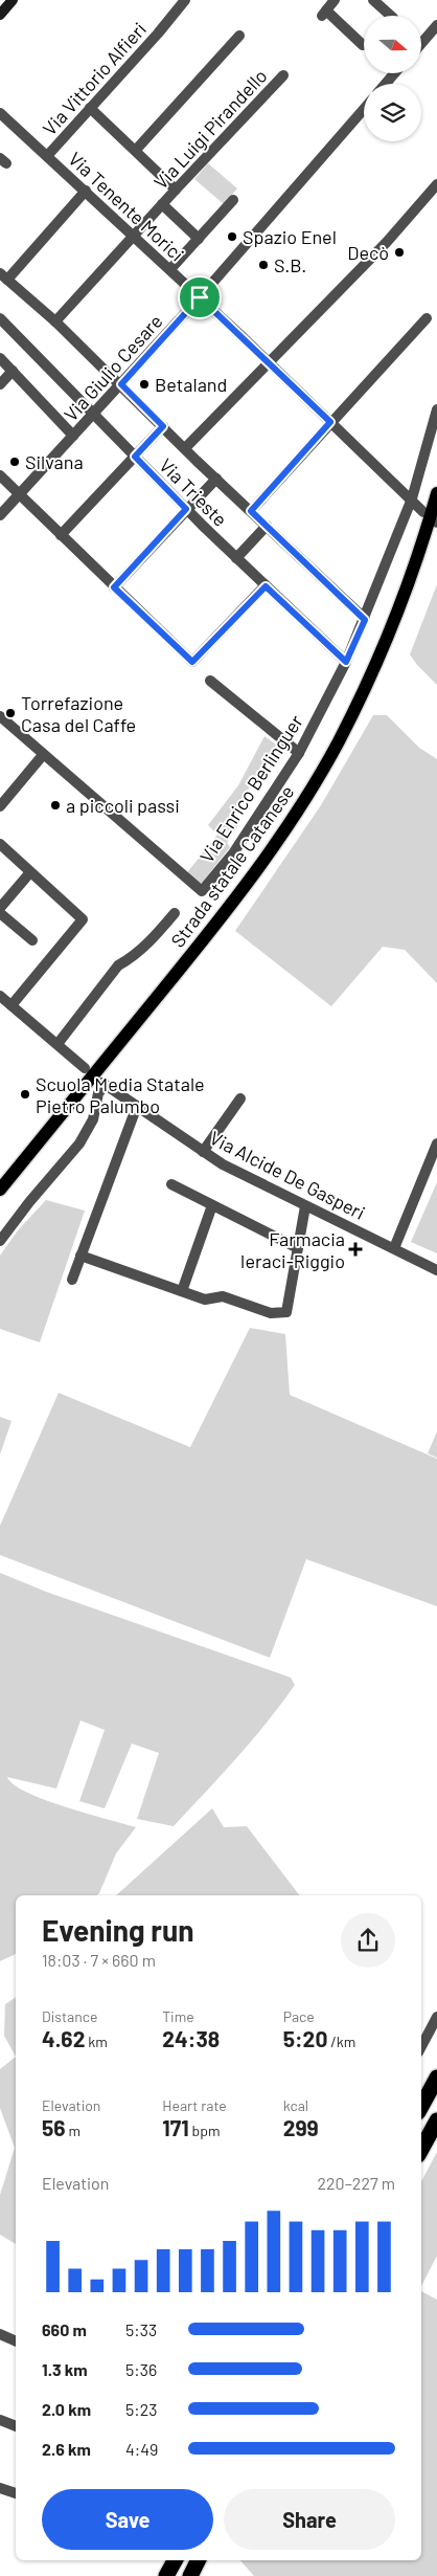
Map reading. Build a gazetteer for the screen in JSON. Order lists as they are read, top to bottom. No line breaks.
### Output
{"streets":{"main road":["Strada statale Catanese"],"street":["Via Vittorio Alfieri","Via Luigi Pirandello","Via Tenente Morici","Via Giulio Cesare","Via Trieste","Via Enrico Berlinguer","Via Alcide De Gasperi"]},"crossings":[["Via Vittorio Alfieri","Via Tenente Morici"],["Via Luigi Pirandello","Via Tenente Morici"],["Via Tenente Morici","Via Giulio Cesare"],["Via Tenente Morici","Via Enrico Berlinguer"],["Via Giulio Cesare","Via Trieste"],["Via Trieste","Via Enrico Berlinguer"]],"places":{"other":["Spazio Enel","Decò","S.B.","Betaland","Silvana","Torrefazione Casa del Caffe","a piccoli passi","Scuola Media Statale Pietro Palumbo"],"health":["Farmacia Ieraci-Riggio"]},"north":"right","page":{"heading":["Evening run","18:03 · 7 × 660 m"],"stats":[["Distance","4.62 km"],["Time","24:38"],["Pace","5:20 /km"],["Elevation","56 m"],["Heart rate","171 bpm"],["kcal","299"]],"chart":["Elevation","220–227 m"],"list":[{"name":"660 m","note":"5:33"},{"name":"1.3 km","note":"5:36"},{"name":"2.0 km","note":"5:23"},{"name":"2.6 km","note":"4:49"}],"buttons":["Save","Share"]}}
